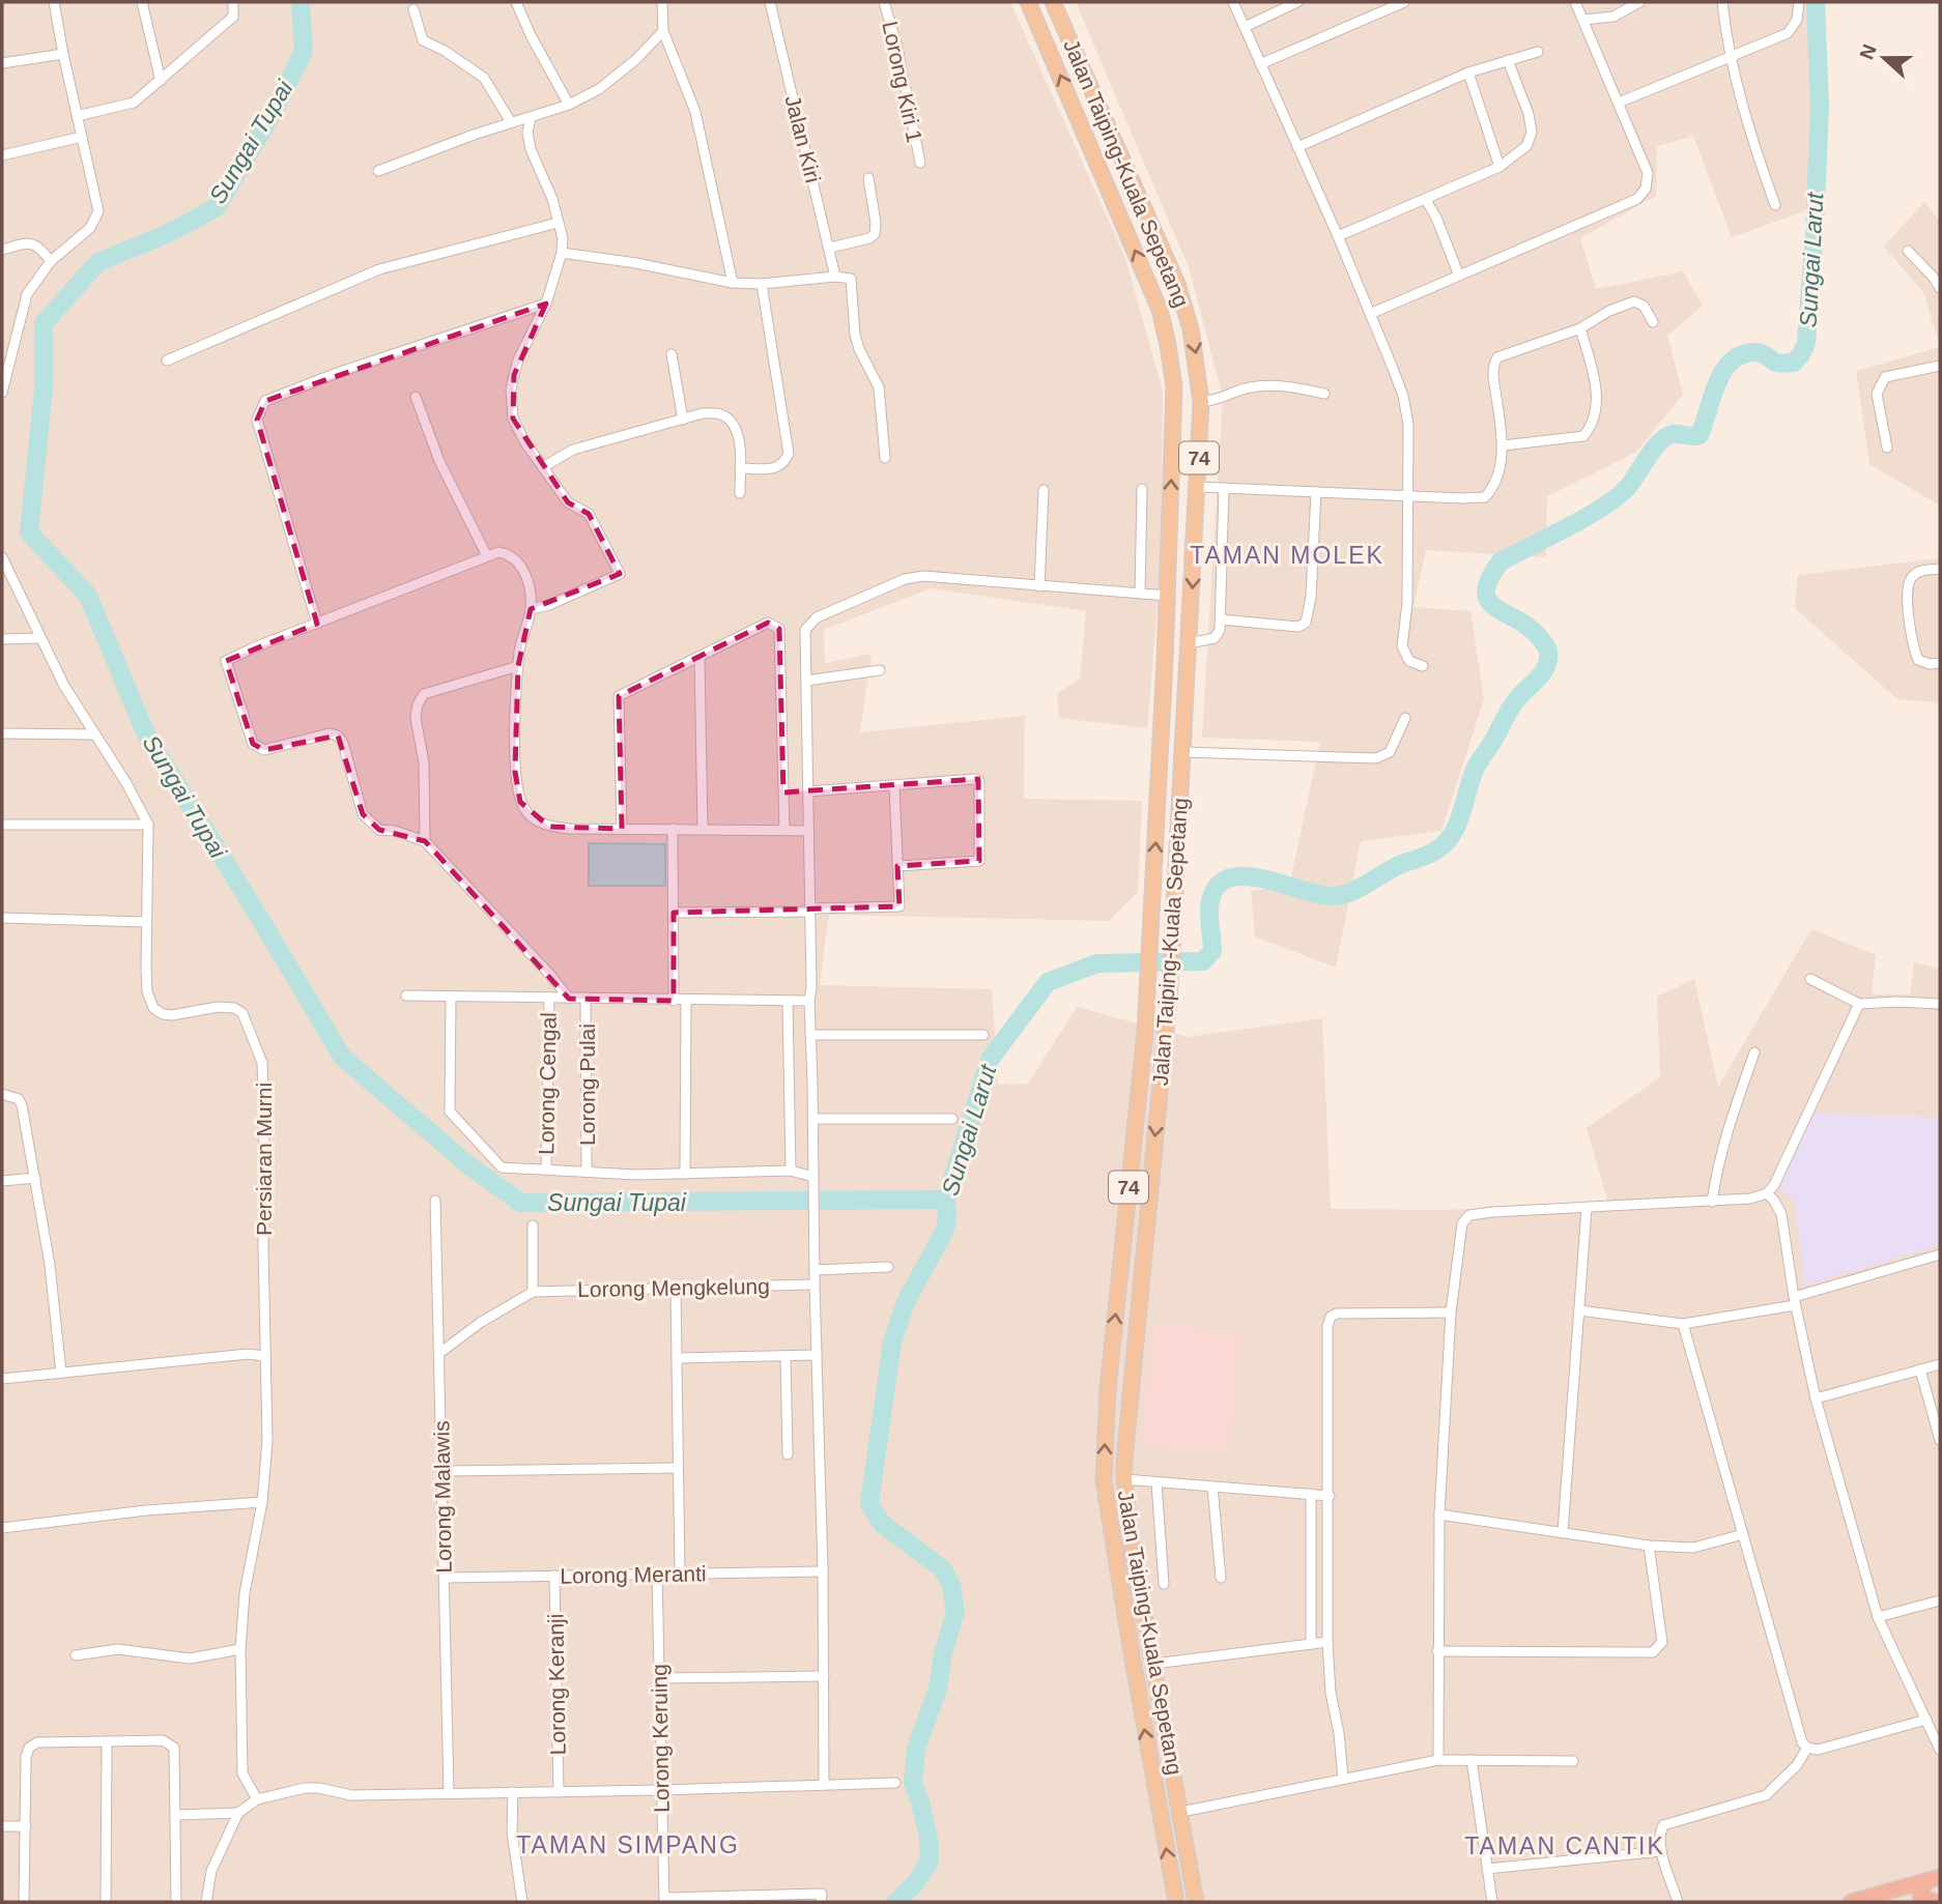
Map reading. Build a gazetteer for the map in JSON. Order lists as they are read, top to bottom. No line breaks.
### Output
{"streets":{"main road":["Jalan Taiping-Kuala Sepetang","74"],"street":["Lorong Kiri 1","Jalan Kiri","Lorong Cengal","Lorong Pulai","Persiaran Murni","Lorong Mengkelung","Lorong Malawis","Lorong Meranti","Lorong Keranji","Lorong Keruing"]},"crossings":[["Lorong Malawis","Lorong Meranti"],["Lorong Meranti","Lorong Keranji"],["Lorong Meranti","Lorong Keruing"]],"districts":["TAMAN MOLEK","TAMAN SIMPANG","TAMAN CANTIK"],"water":["Sungai Tupai","Sungai Larut"],"north":"left"}
